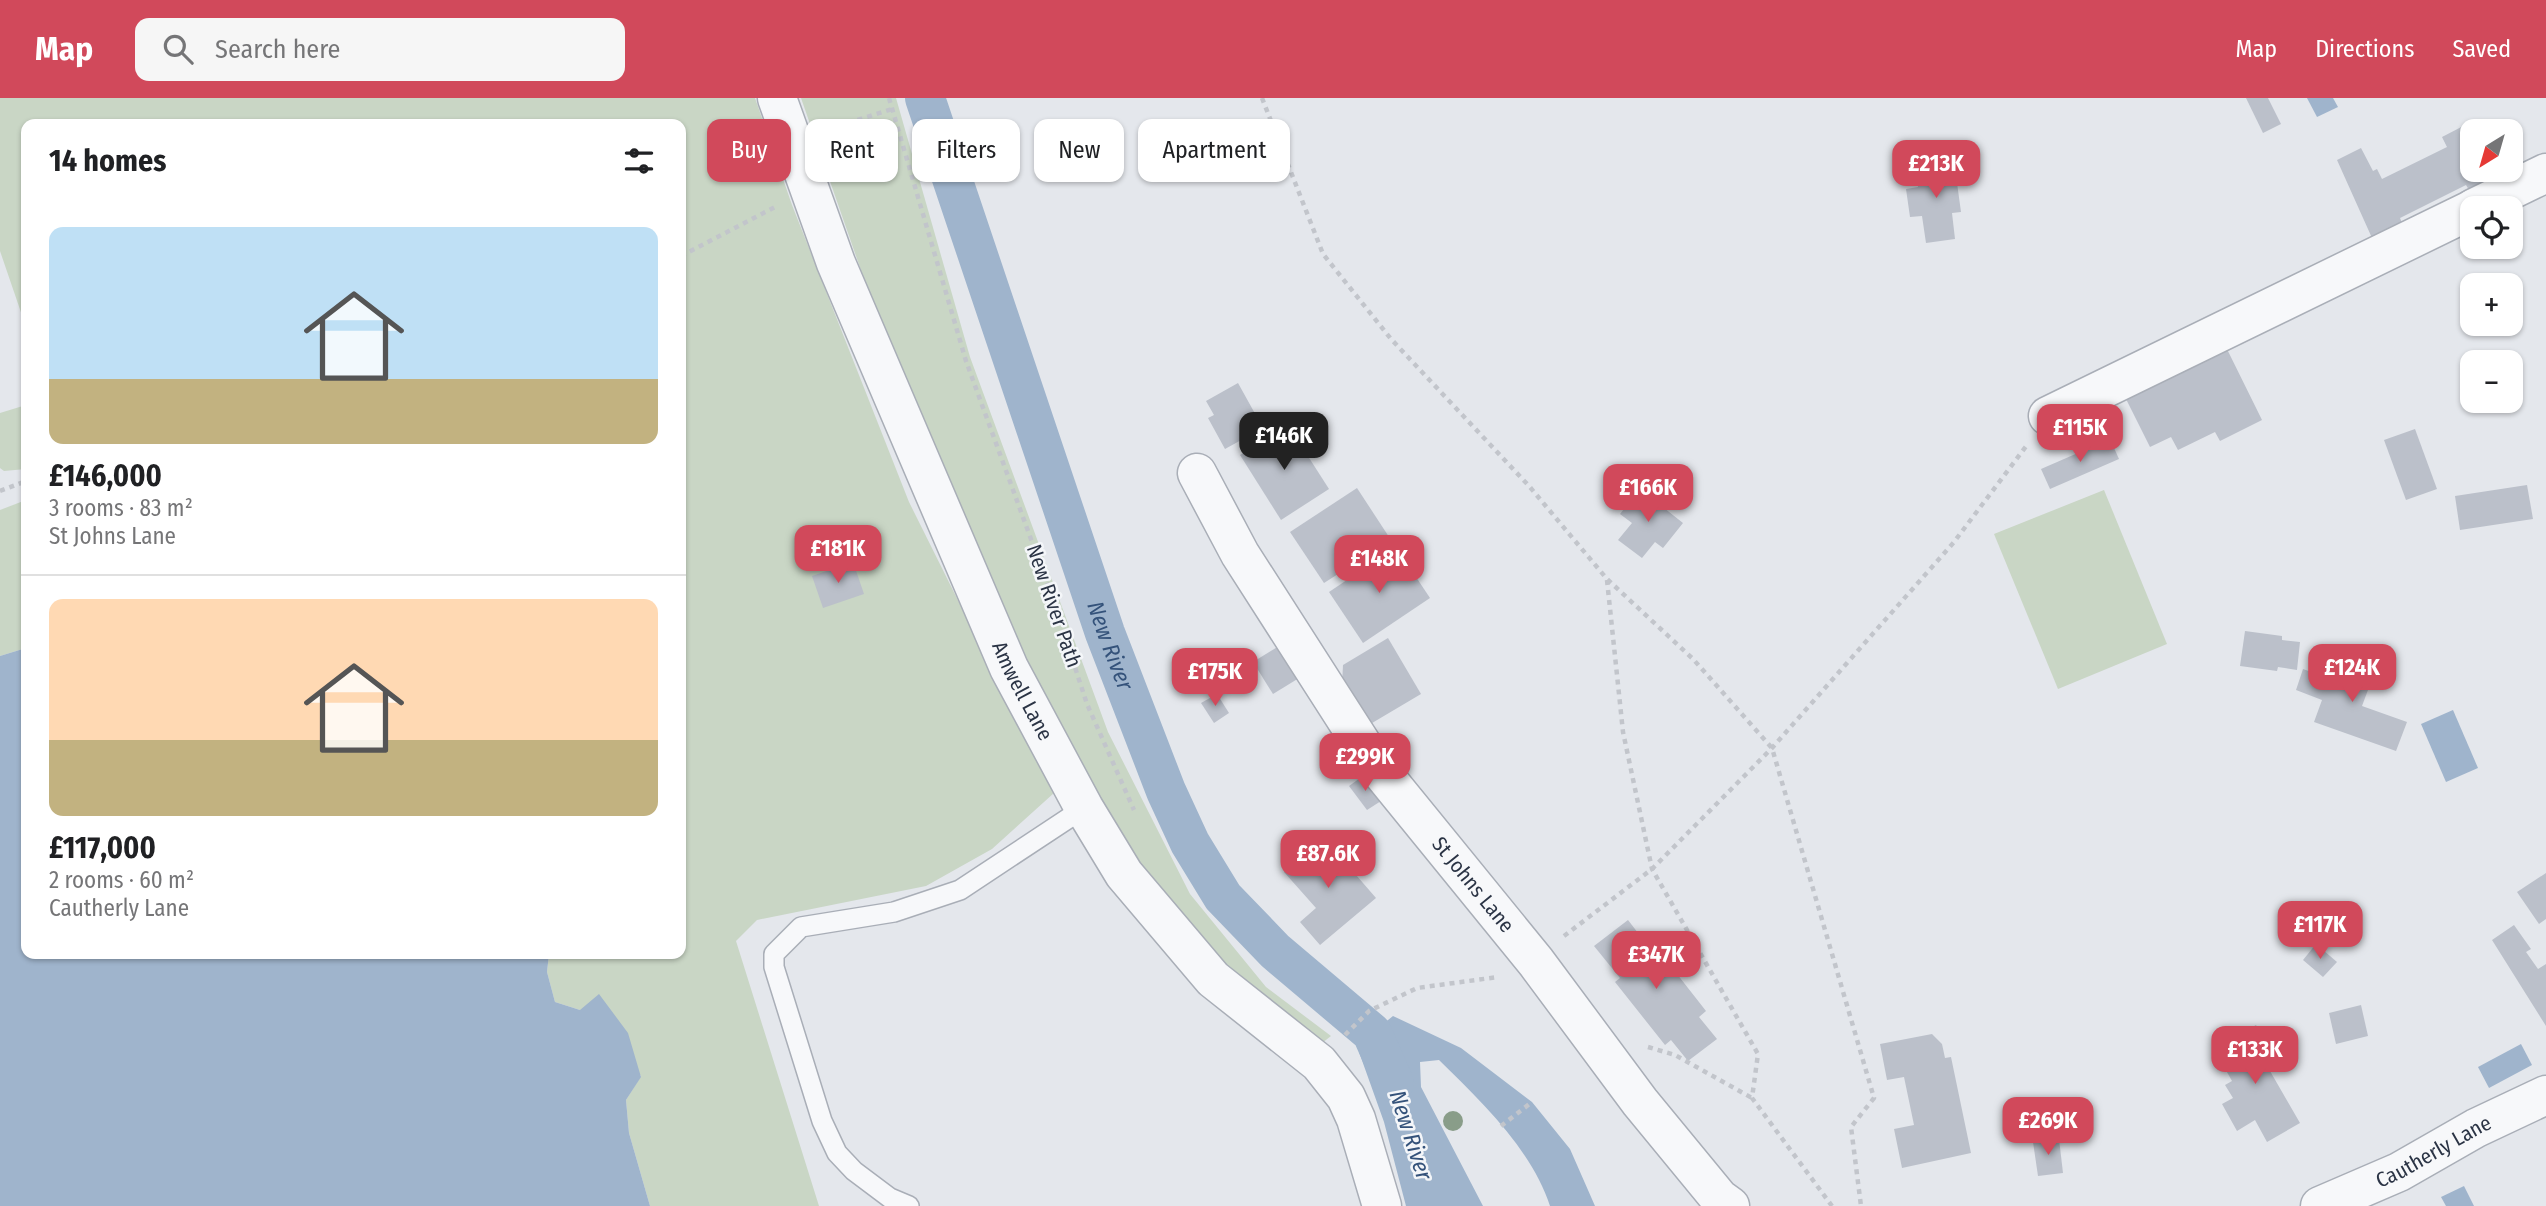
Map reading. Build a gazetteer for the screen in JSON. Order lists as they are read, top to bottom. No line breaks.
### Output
{"streets":{"street":["Amwell Lane","St Johns Lane","Cautherly Lane"],"path":["New River Path"]},"water":["New River"],"north":"bottom left","page":{"header":"Map","search":"Search here","nav":["Map","Directions","Saved"],"map_buttons":["+","−"],"chip":["Buy","Rent","Filters","New","Apartment"],"heading":"14 homes","price":["£213K","£115K","£146K","£166K","£181K","£148K","£124K","£175K","£299K","£87.6K","£117K","£347K","£133K","£269K"],"list":[{"name":"£146,000","note":"3 rooms · 83 m² · St Johns Lane"},{"name":"£117,000","note":"2 rooms · 60 m² · Cautherly Lane"}]}}
